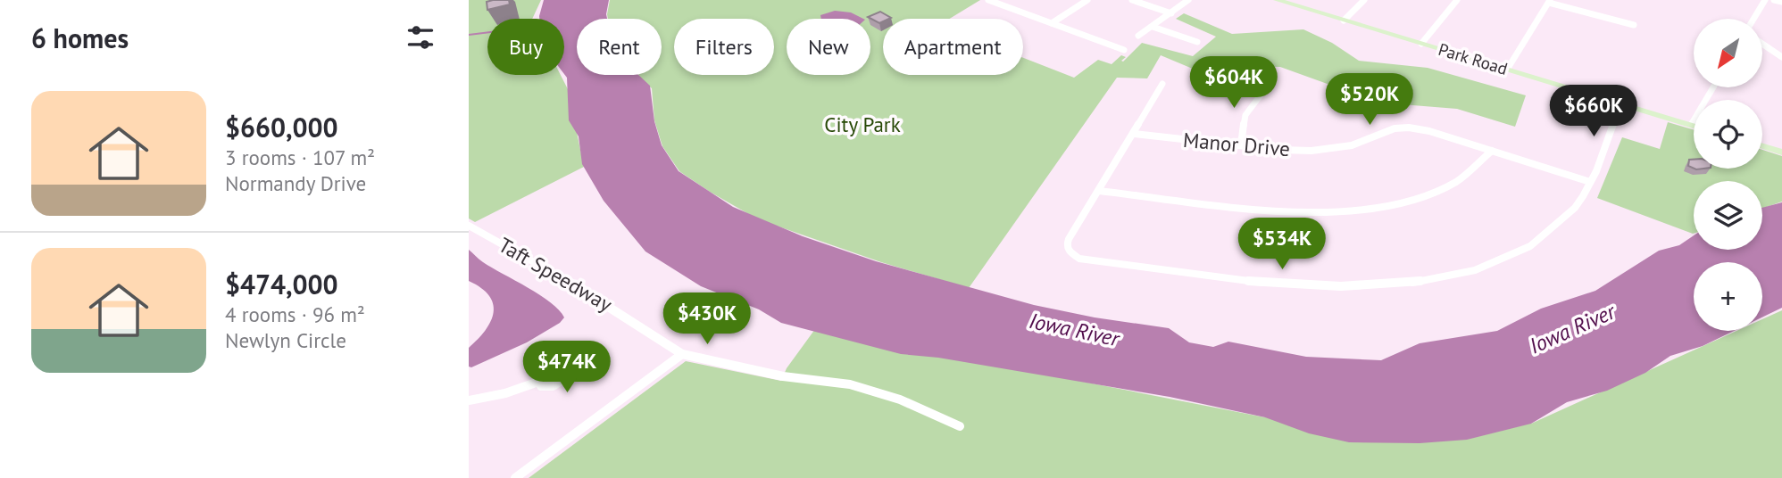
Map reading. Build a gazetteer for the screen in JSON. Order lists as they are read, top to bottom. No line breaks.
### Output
{"streets":{"street":["Park Road","Manor Drive","Taft Speedway"]},"water":["Iowa River"],"parks":["City Park"],"north":"bottom left","page":{"heading":"6 homes","map_buttons":"+","chip":["Buy","Rent","Filters","New","Apartment"],"price":["$604K","$520K","$660K","$534K","$430K","$474K"],"list":[{"name":"$660,000","note":"3 rooms · 107 m² · Normandy Drive"},{"name":"$474,000","note":"4 rooms · 96 m² · Newlyn Circle"}]}}
